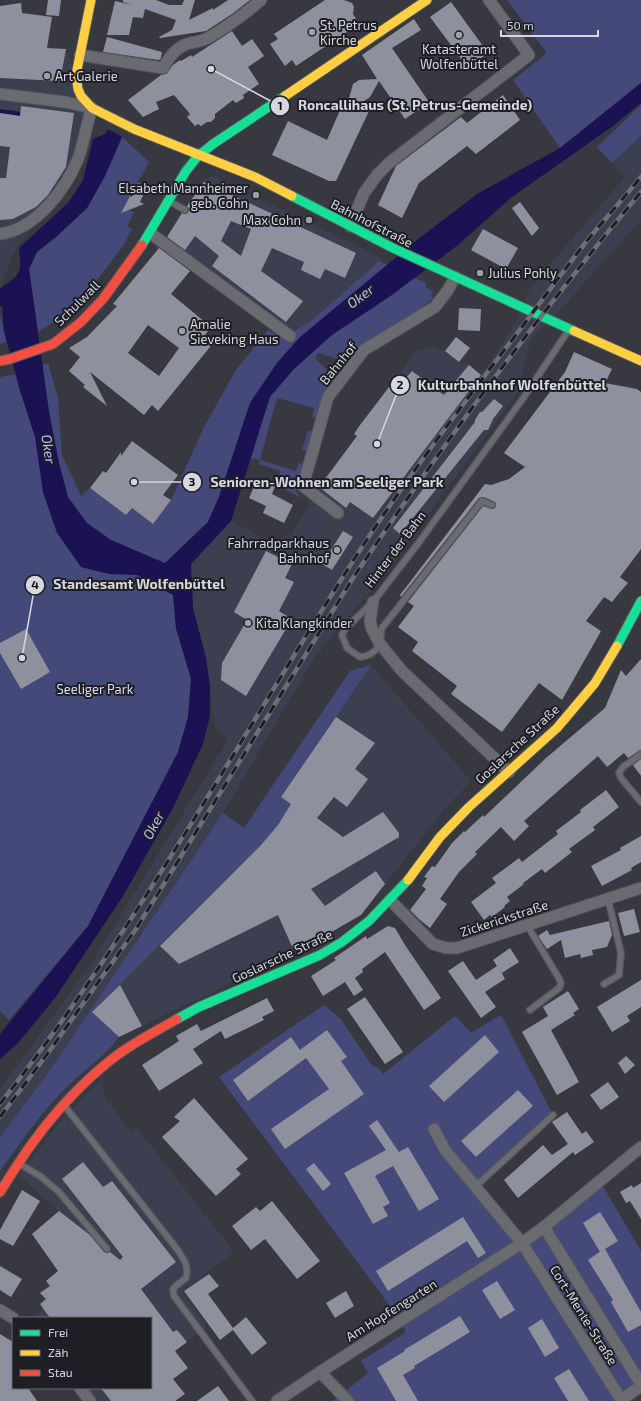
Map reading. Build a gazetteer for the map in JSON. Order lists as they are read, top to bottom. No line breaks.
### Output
{"streets":{"street":["Bahnhofstraße","Schulwall","Bahnhof","Hinter der Bahn","Goslarsche Straße","Zickerickstraße","Am Hopfengarten","Cort-Mente-Straße"]},"crossings":[["Bahnhofstraße","Schulwall"],["Bahnhofstraße","Bahnhof"],["Bahnhofstraße","Hinter der Bahn"],["Hinter der Bahn","Goslarsche Straße"],["Goslarsche Straße","Zickerickstraße"],["Am Hopfengarten","Cort-Mente-Straße"]],"water":["Oker"],"parks":["Seeliger Park"],"places":["St. Petrus Kirche","Katasteramt Wolfenbüttel","Roncallihaus (St. Petrus-Gemeinde)","Art Galerie","Elsabeth Mannheimer geb. Cohn","Max Cohn","Julius Pohly","Amalie Sieveking Haus","Kulturbahnhof Wolfenbüttel","Senioren-Wohnen am Seeliger Park","Fahrradparkhaus Bahnhof","Kita Klangkinder","Standesamt Wolfenbüttel"],"legend":["Frei","Zäh","Stau"],"scale_bar":"50 m"}
